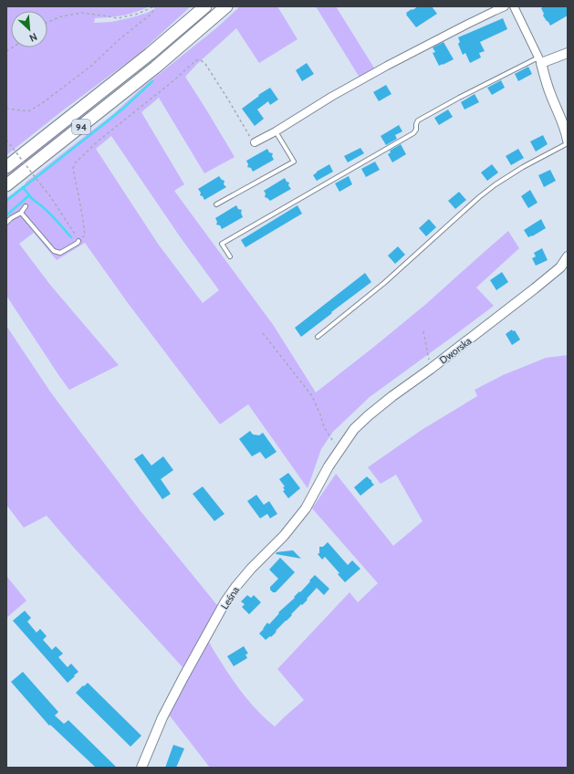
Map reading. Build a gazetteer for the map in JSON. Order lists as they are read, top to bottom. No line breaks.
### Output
{"streets":{"highway":["94"],"street":["Dworska","Leśna"]},"crossings":[["Dworska","Leśna"]],"north":"bottom right"}
